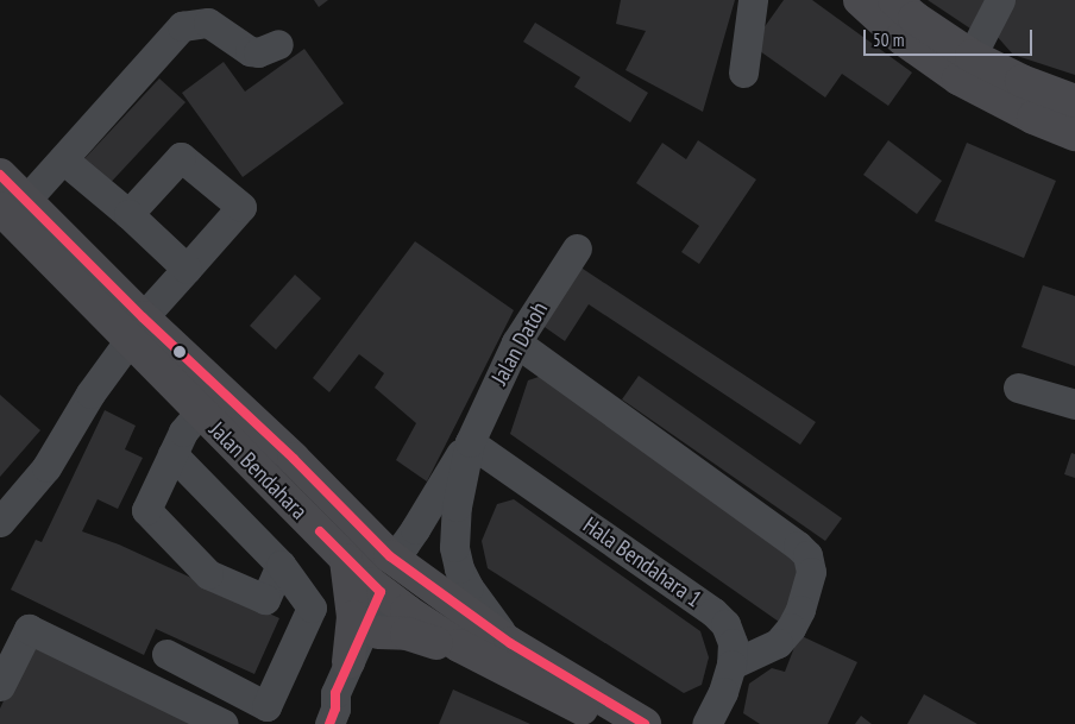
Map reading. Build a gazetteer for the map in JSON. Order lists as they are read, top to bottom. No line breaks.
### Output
{"streets":{"main road":["Jalan Bendahara"],"street":["Jalan Datoh","Hala Bendahara 1"]},"crossings":[["Jalan Datoh","Jalan Bendahara"],["Jalan Datoh","Hala Bendahara 1"]],"scale_bar":"50 m"}
